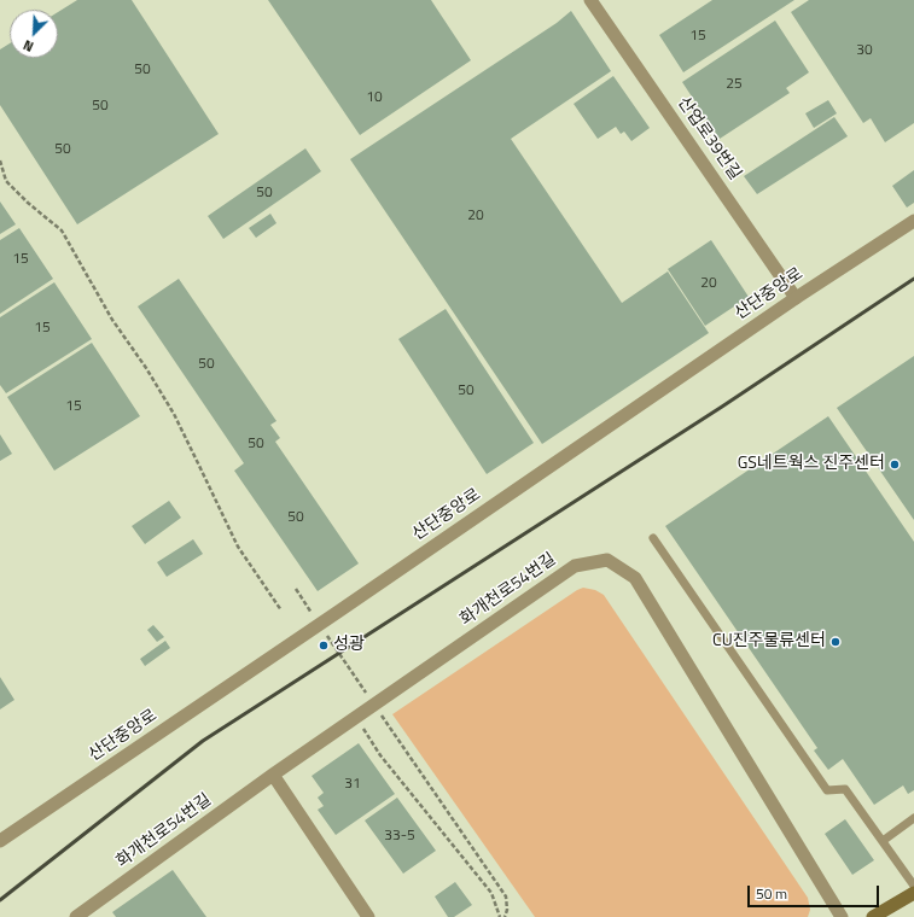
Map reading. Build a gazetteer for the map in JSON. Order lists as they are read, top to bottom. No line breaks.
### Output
{"streets":{"street":["산업로39번길","산단중앙로","화개천로54번길"]},"crossings":[["산업로39번길","산단중앙로"]],"places":["GS네트웍스 진주센터","CU진주물류센터","성광"],"house_numbers":["15","30","50","25","10","50","50","50","20","15","20","15","50","50","15","50","50","31","33-5"],"scale_bar":"50 m","north":"bottom left"}
